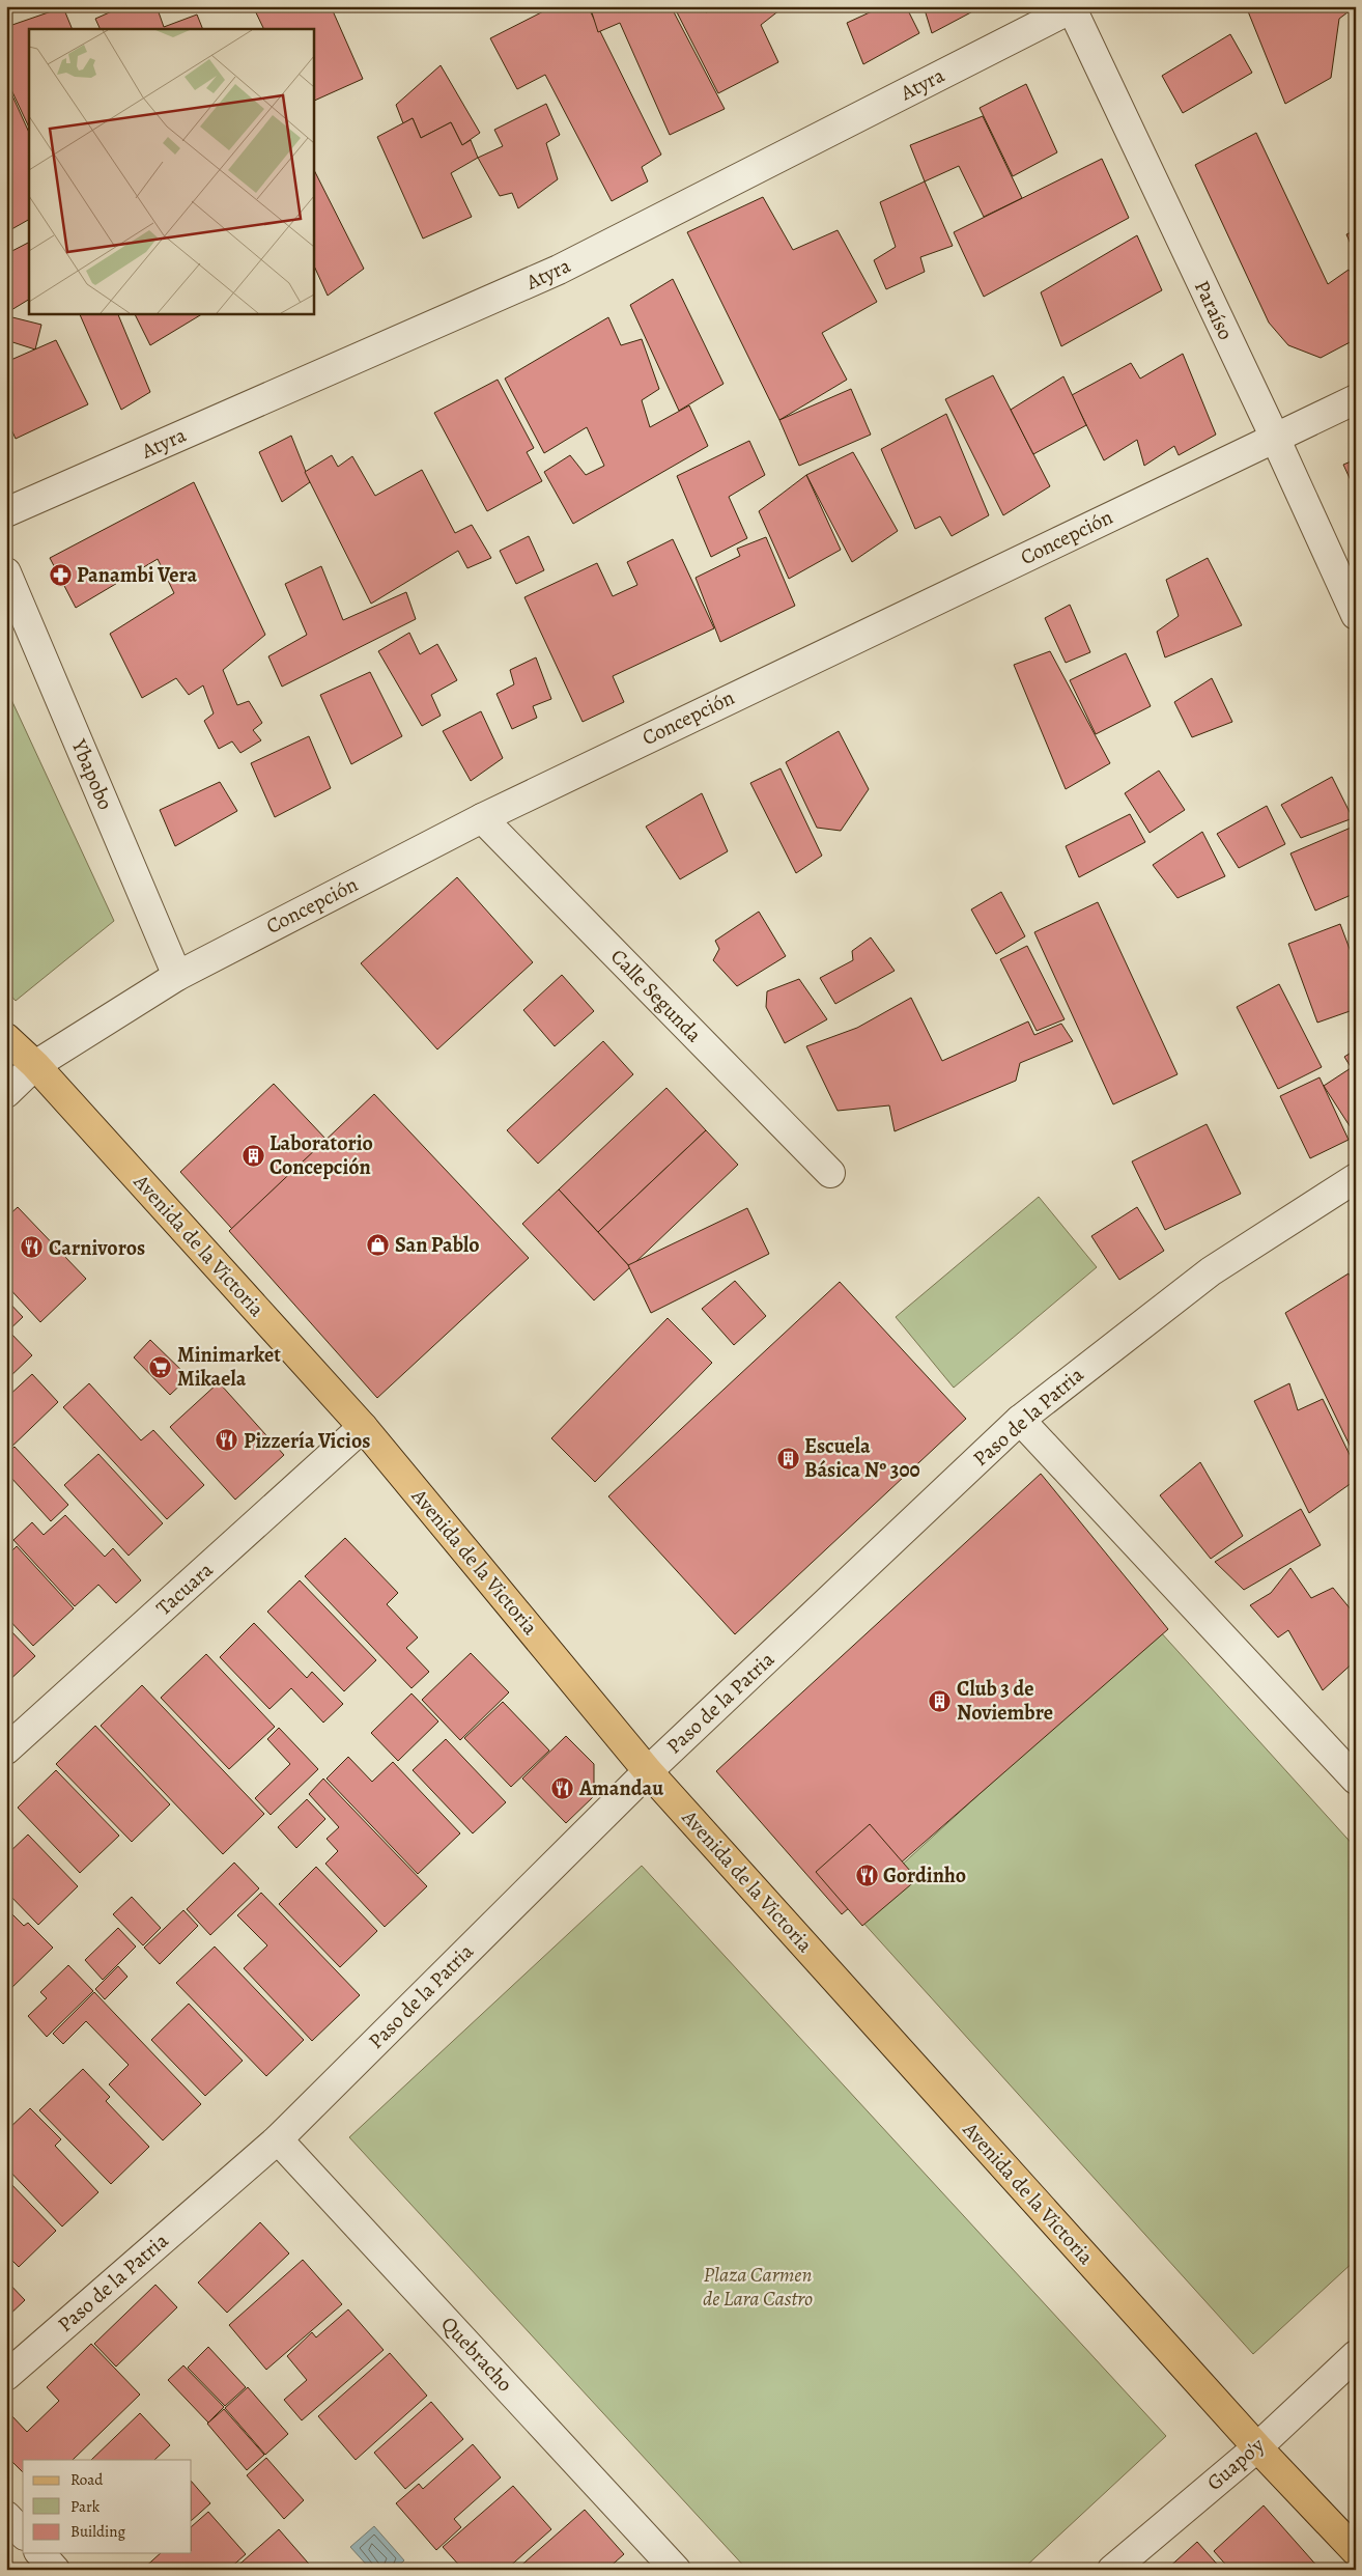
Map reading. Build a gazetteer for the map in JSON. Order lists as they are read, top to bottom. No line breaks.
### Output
{"streets":{"main road":["Avenida de la Victoria"],"street":["Atyra","Paraíso","Concepción","Ybapobo","Calle Segunda","Paso de la Patria","Tacuara","Quebracho","Guapo'y"]},"crossings":[["Atyra","Paraíso"],["Paraíso","Concepción"],["Concepción","Ybapobo"],["Concepción","Calle Segunda"],["Concepción","Avenida de la Victoria"],["Avenida de la Victoria","Paso de la Patria"],["Avenida de la Victoria","Tacuara"],["Avenida de la Victoria","Guapo'y"],["Paso de la Patria","Quebracho"]],"parks":["Plaza Carmen de Lara Castro"],"places":{"pharmacy":["Panambi Vera"],"building":["Laboratorio Concepción","Escuela Básica Nº 300","Club 3 de Noviembre"],"shop":["San Pablo"],"restaurant":["Carnivoros","Pizzería Vicios","Amandau","Gordinho"],"supermarket":["Minimarket Mikaela"]},"legend":["Road","Park","Building"]}
